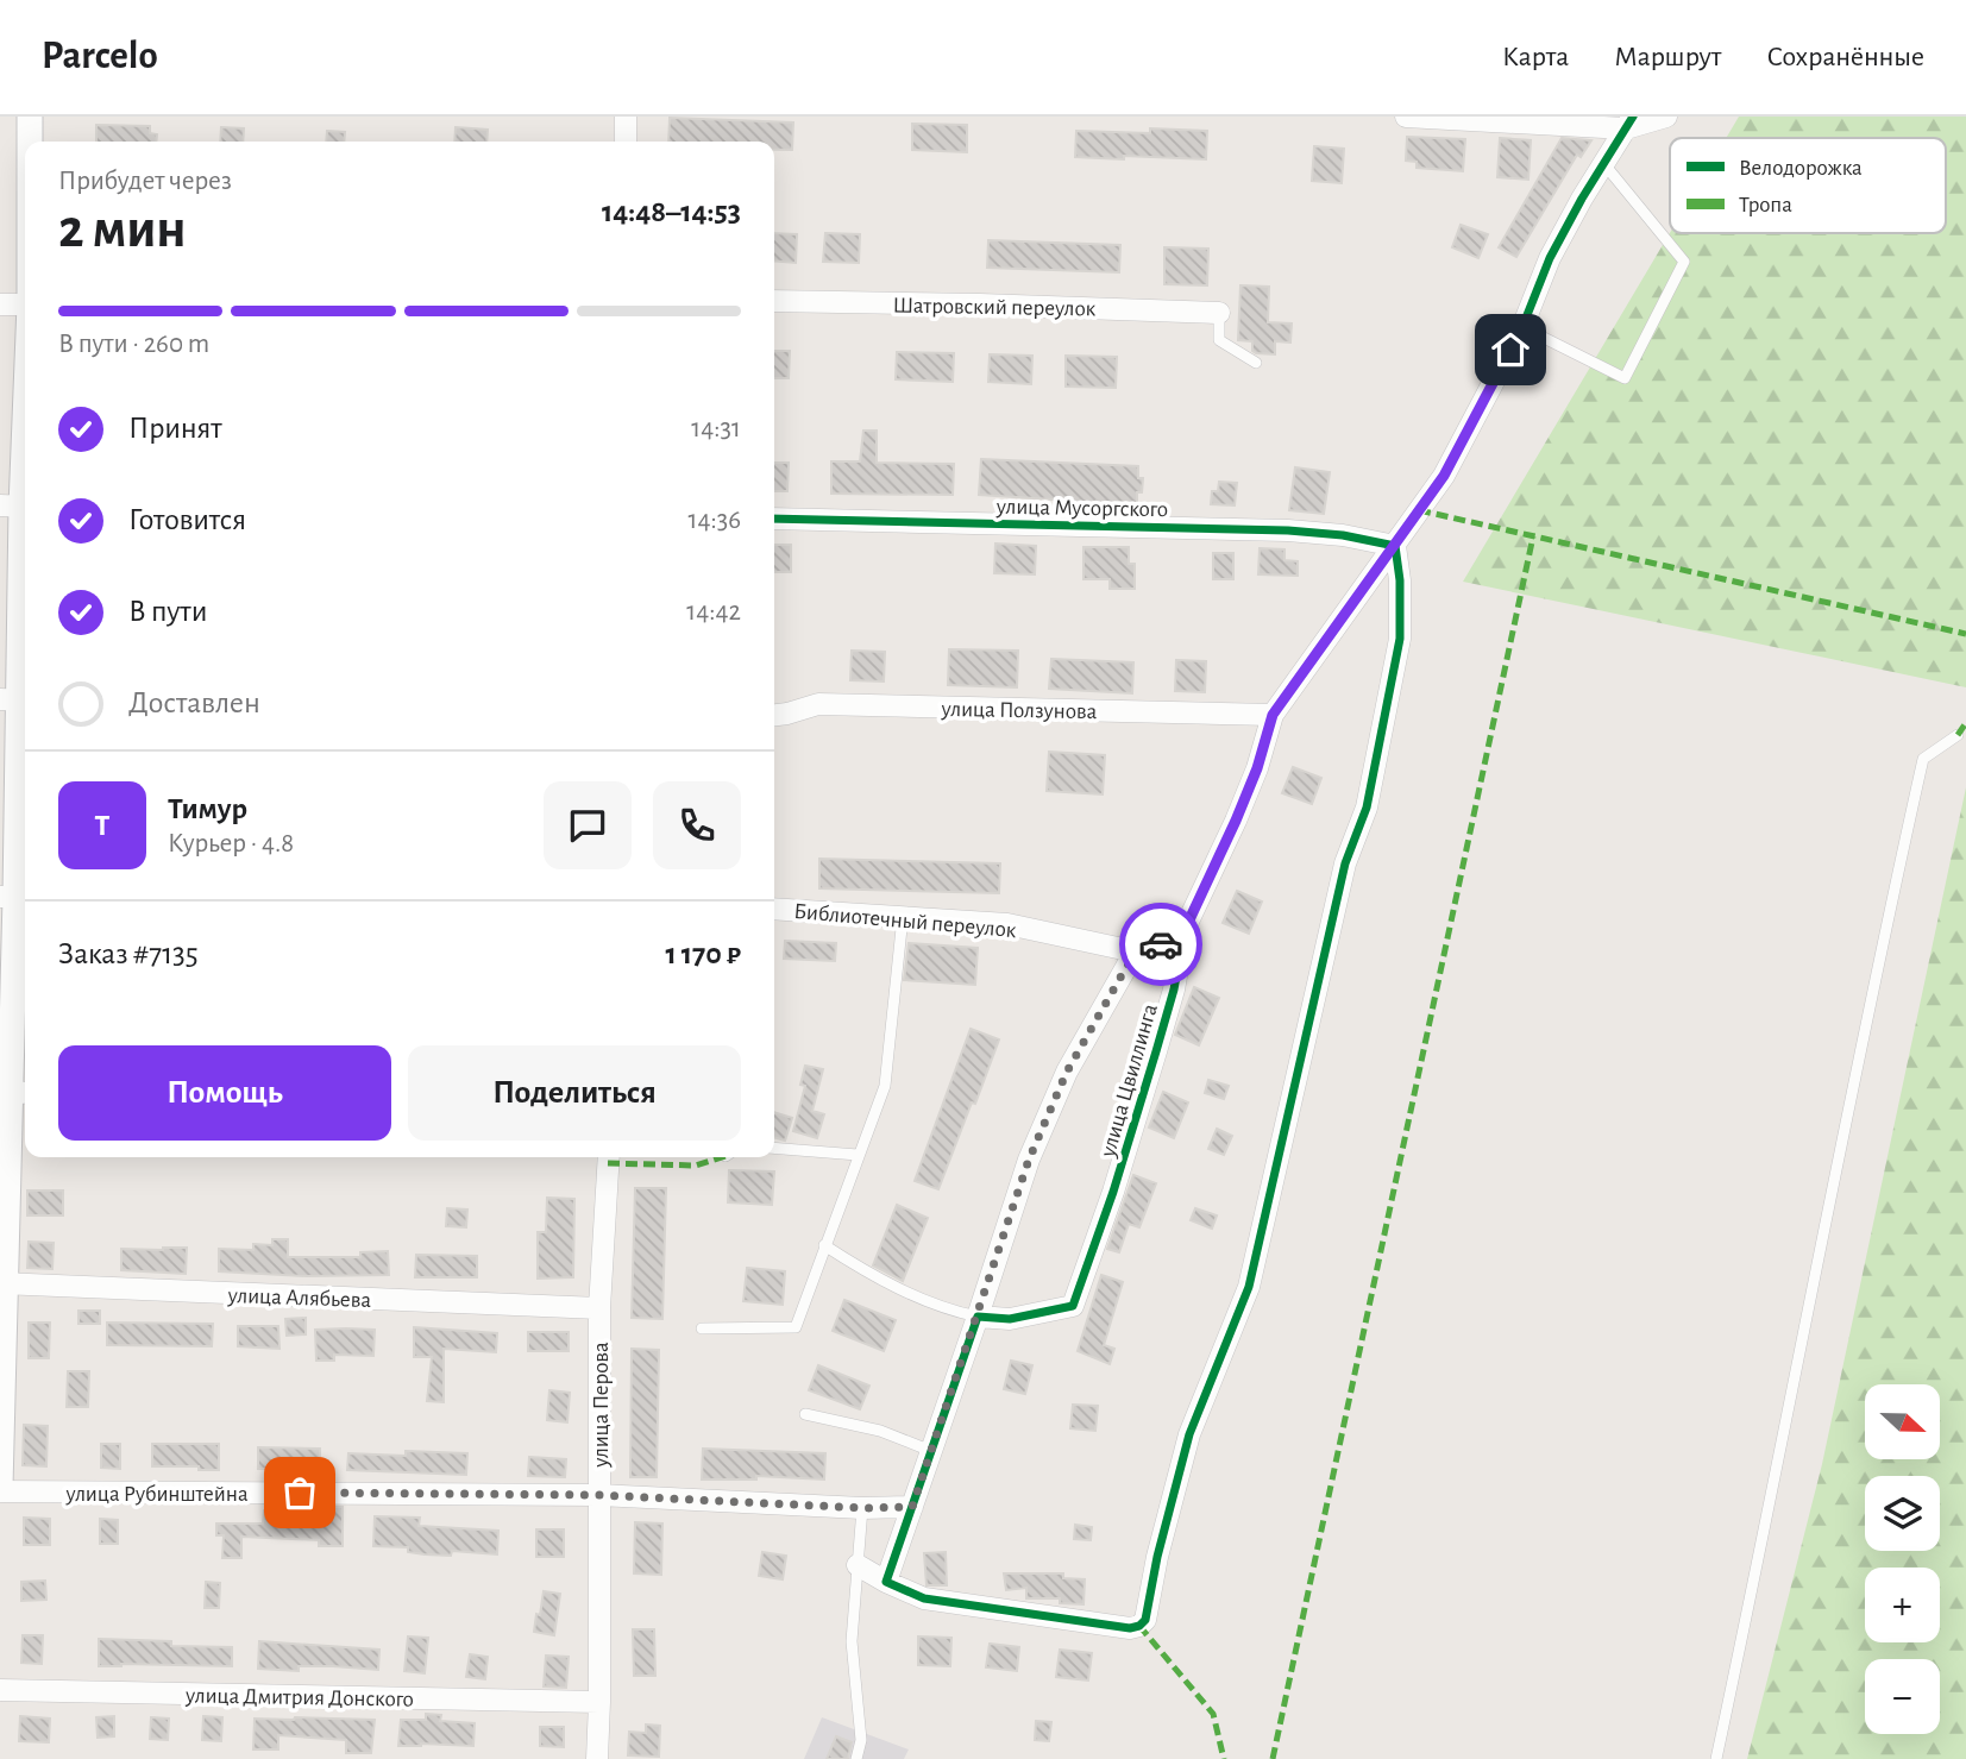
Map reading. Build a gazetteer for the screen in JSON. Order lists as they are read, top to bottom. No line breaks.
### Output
{"streets":{"street":["Шатровский переулок","улица Мусоргского","улица Ползунова","Библиотечный переулок","улица Цвиллинга","улица Алябьева","улица Перова","улица Рубинштейна","улица Дмитрия Донского"]},"crossings":[["улица Мусоргского","улица Цвиллинга"],["улица Ползунова","улица Цвиллинга"],["Библиотечный переулок","улица Цвиллинга"],["улица Алябьева","улица Перова"],["улица Перова","улица Рубинштейна"],["улица Перова","улица Дмитрия Донского"]],"legend":["Велодорожка","Тропа"],"north":"right","page":{"header":"Parcelo","nav":["Карта","Маршрут","Сохранённые"],"heading":["2 мин","Прибудет через","14:48–14:53"],"panel":["Тимур","Курьер · 4.8","Заказ #7135","1 170 ₽"],"bar":"В пути · 260 m","list":[["Принят","14:31"],["Готовится","14:36"],["В пути","14:42"],"Доставлен"],"round":"Т","buttons":["Помощь","Поделиться"],"map_buttons":["+","−"]}}
